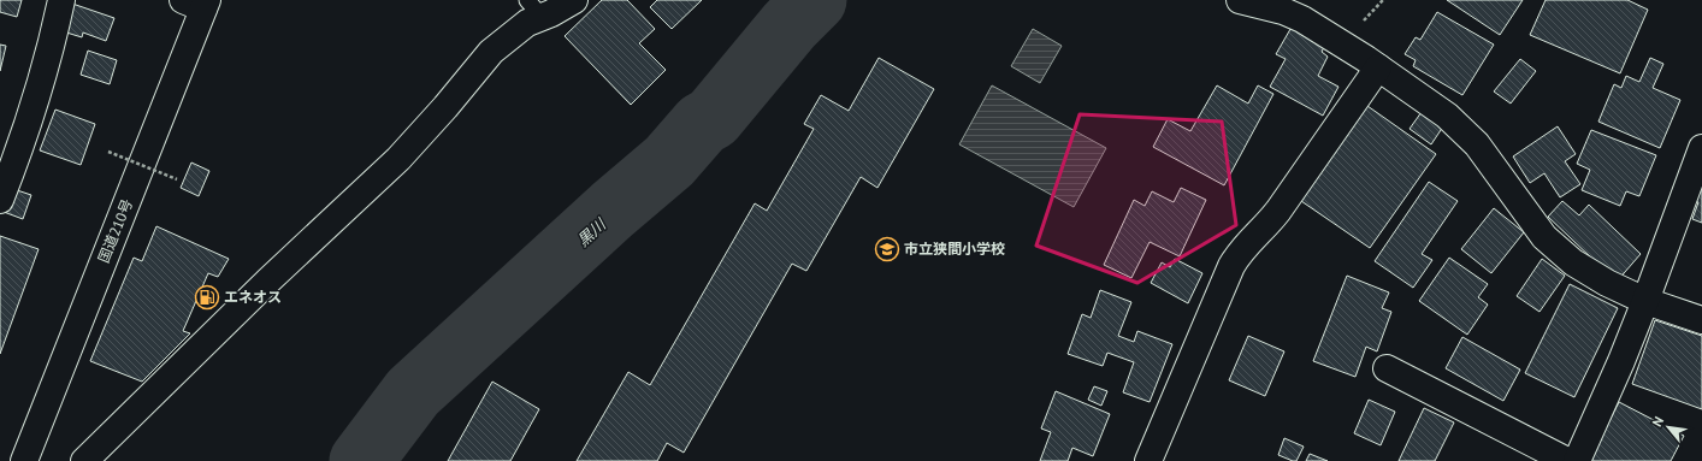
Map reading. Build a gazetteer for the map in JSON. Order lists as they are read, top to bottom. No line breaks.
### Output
{"streets":{"main road":["国道210号"]},"water":["黒川"],"places":{"school or university":["市立狭間小学校"],"fuel station":["エネオス"]},"north":"top left"}
